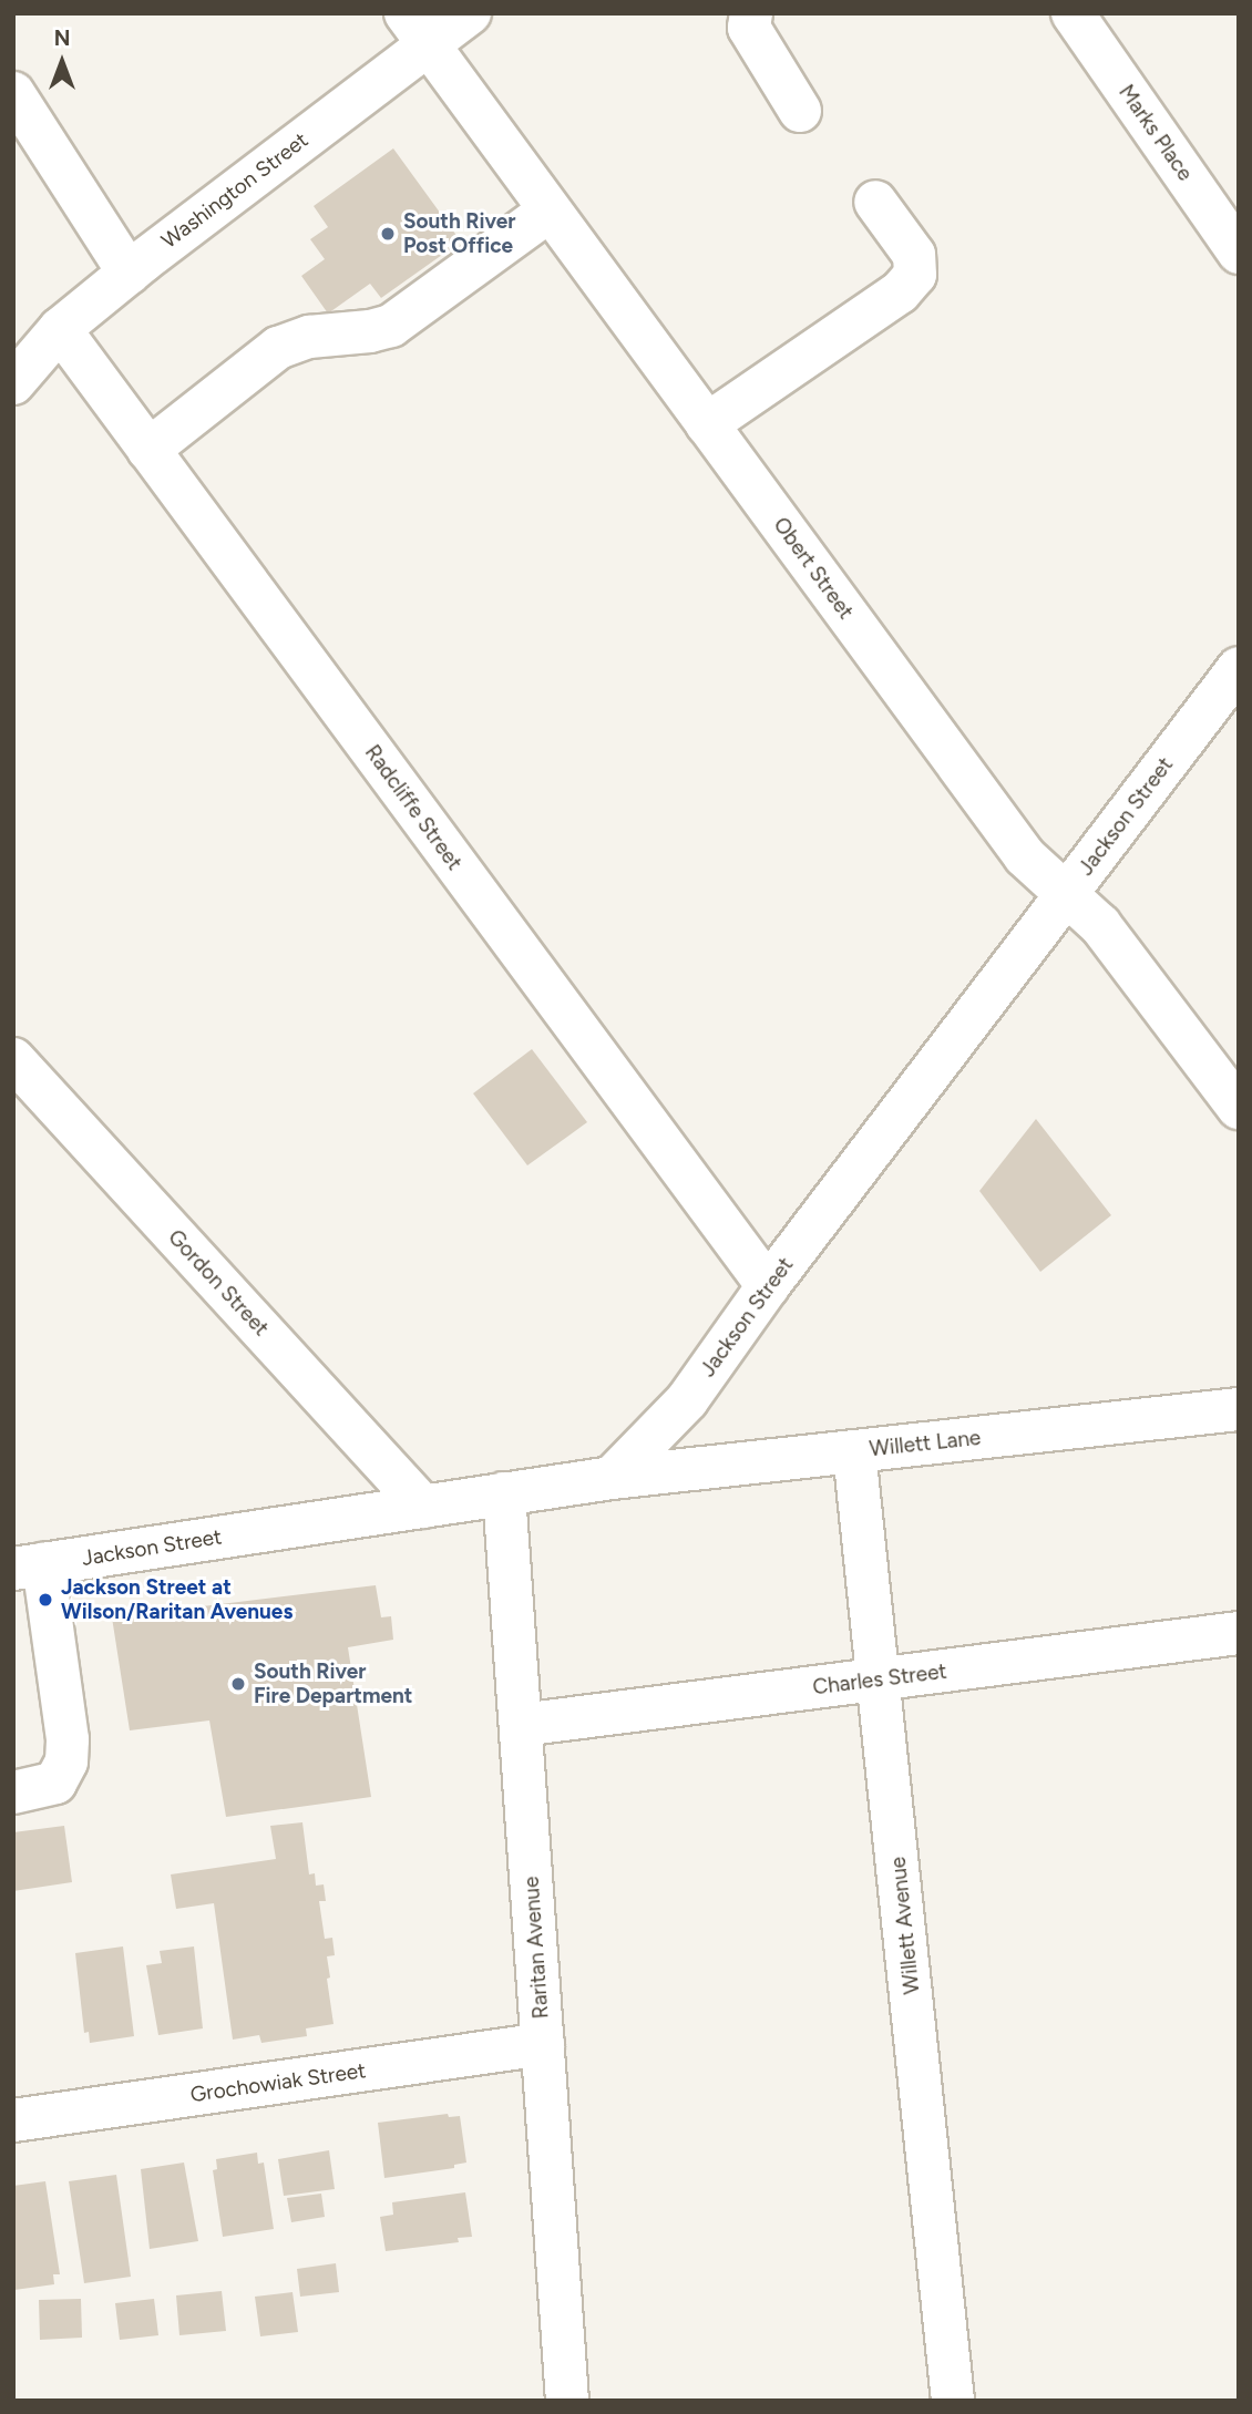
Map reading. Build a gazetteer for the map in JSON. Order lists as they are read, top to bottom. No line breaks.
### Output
{"streets":{"street":["Marks Place","Washington Street","Obert Street","Radcliffe Street","Jackson Street","Gordon Street","Willett Lane","Charles Street","Willett Avenue","Raritan Avenue","Grochowiak Street"]},"crossings":[["Washington Street","Obert Street"],["Washington Street","Radcliffe Street"],["Obert Street","Jackson Street"],["Radcliffe Street","Jackson Street"],["Jackson Street","Gordon Street"],["Jackson Street","Willett Lane"],["Jackson Street","Raritan Avenue"],["Willett Lane","Willett Avenue"],["Charles Street","Willett Avenue"],["Charles Street","Raritan Avenue"],["Raritan Avenue","Grochowiak Street"]],"places":["South River Post Office","Jackson Street at Wilson/Raritan Avenues","South River Fire Department"],"north":"top"}
